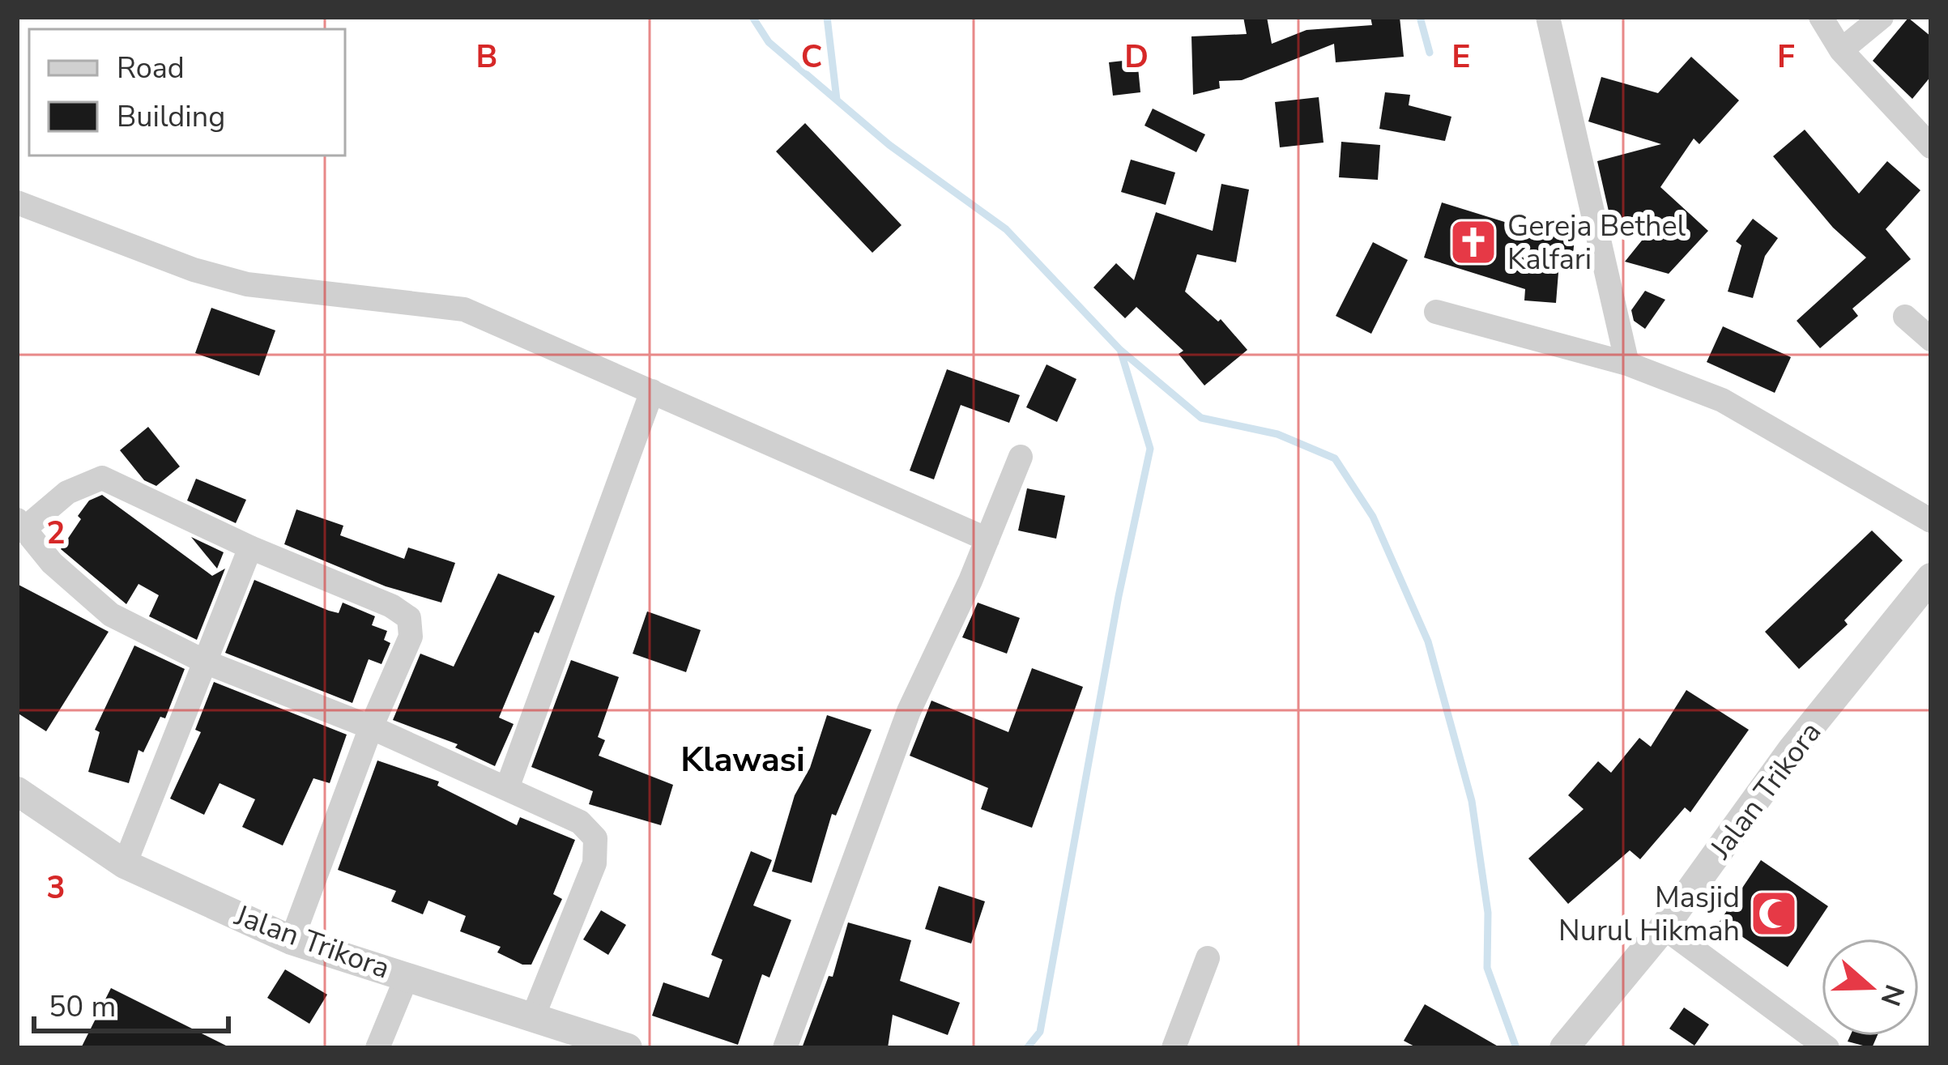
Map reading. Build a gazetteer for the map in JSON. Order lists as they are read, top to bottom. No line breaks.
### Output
{"streets":{"street":["Jalan Trikora"]},"districts":["Klawasi"],"places":{"church":["Gereja Bethel Kalfari"],"mosque":["Masjid Nurul Hikmah"]},"legend":["Road","Building"],"scale_bar":"50 m","north":"right","grid":{"columns":["B","C","D","E","F"],"rows":["2","3"]}}
